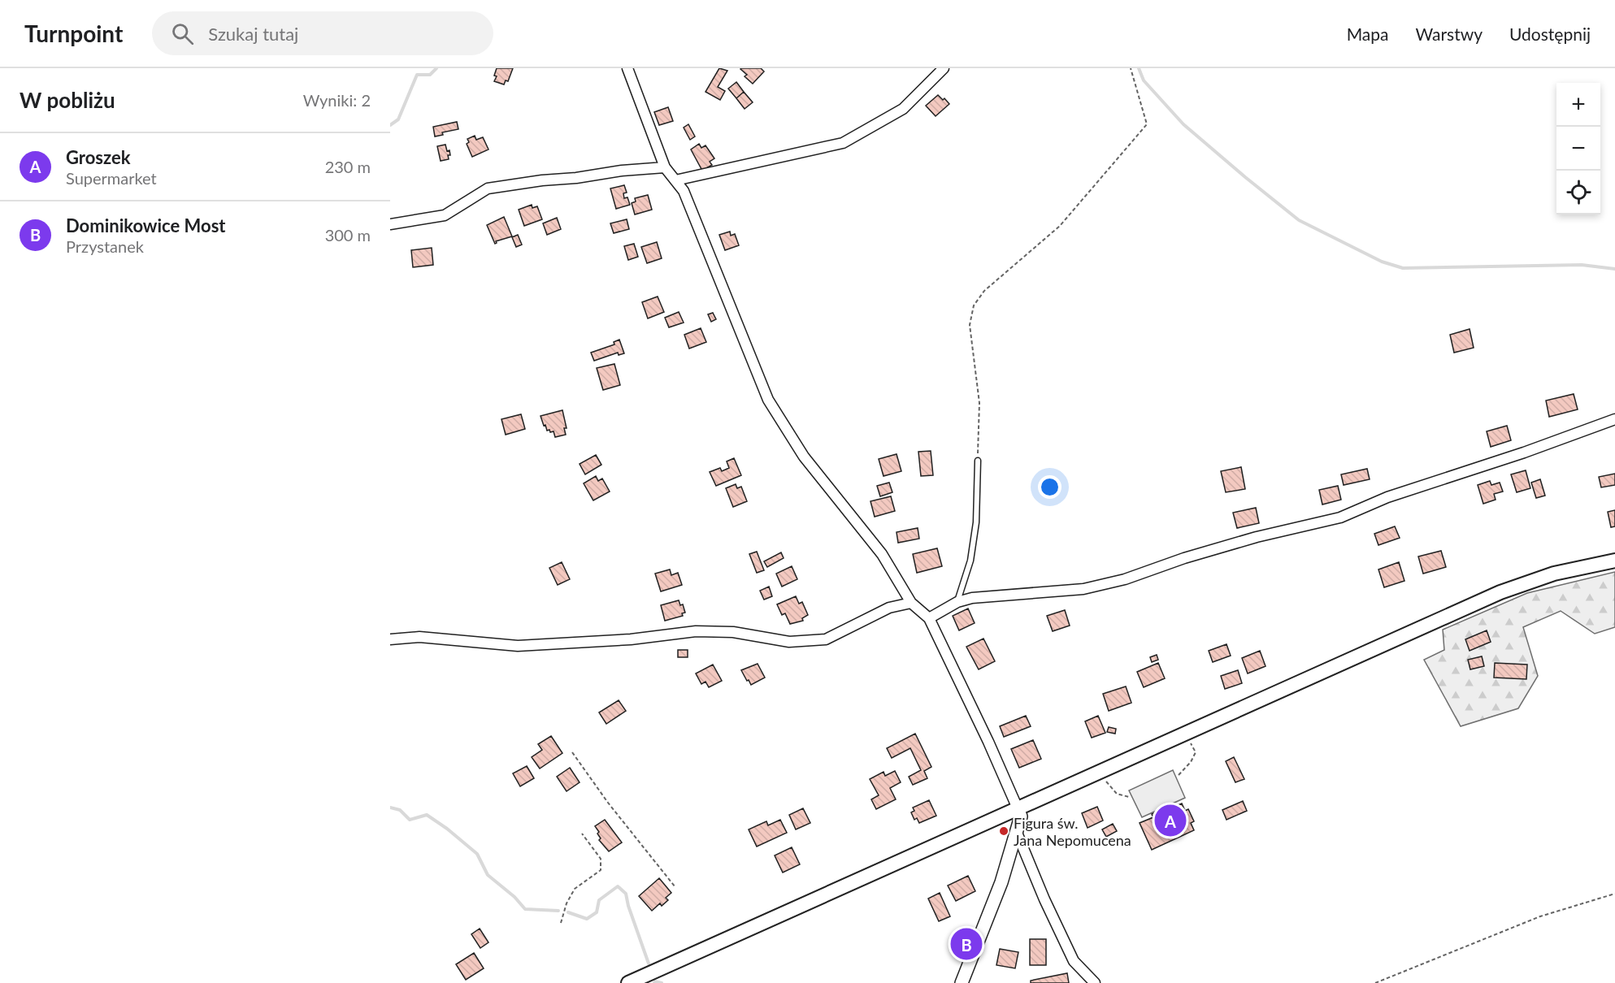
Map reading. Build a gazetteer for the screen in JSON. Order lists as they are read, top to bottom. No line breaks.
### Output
{"places":["Figura św. Jana Nepomucena"],"page":{"header":"Turnpoint","search":"Szukaj tutaj","nav":["Mapa","Warstwy","Udostępnij"],"heading":["W pobliżu","Wyniki: 2"],"map_buttons":["+","−"],"list":[{"mark":"A","name":"Groszek","note":"Supermarket","value":"230 m"},{"mark":"B","name":"Dominikowice Most","note":"Przystanek","value":"300 m"}],"pins":["A","B"]}}
